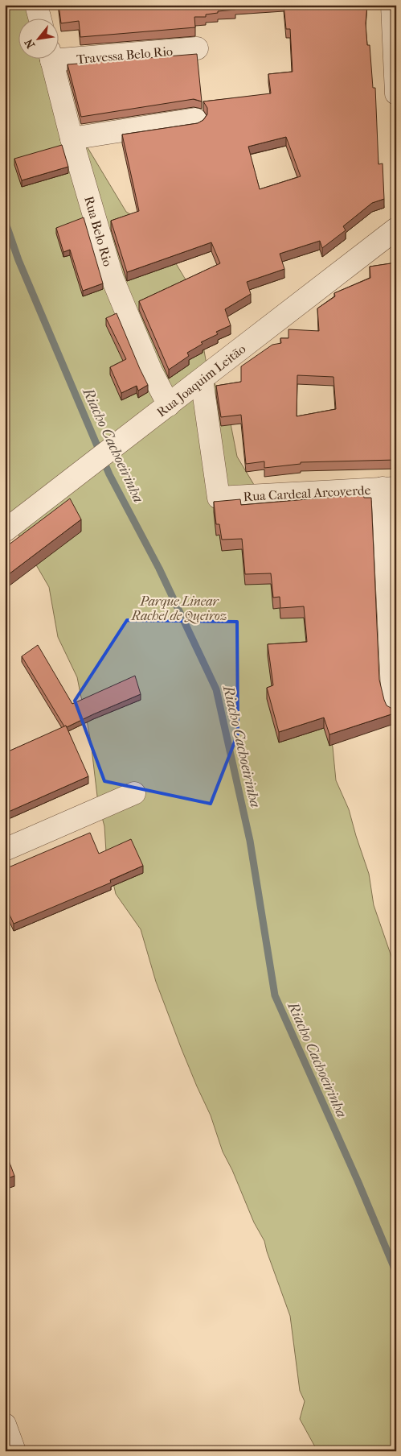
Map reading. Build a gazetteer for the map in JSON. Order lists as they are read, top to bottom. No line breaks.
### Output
{"streets":{"street":["Travessa Belo Rio","Rua Belo Rio","Rua Joaquim Leitão","Rua Cardeal Arcoverde"]},"crossings":[["Rua Belo Rio","Rua Joaquim Leitão"],["Rua Joaquim Leitão","Rua Cardeal Arcoverde"]],"water":["Riacho Cachoeirinha"],"parks":["Parque Linear Rachel de Queiroz"],"north":"bottom left"}
